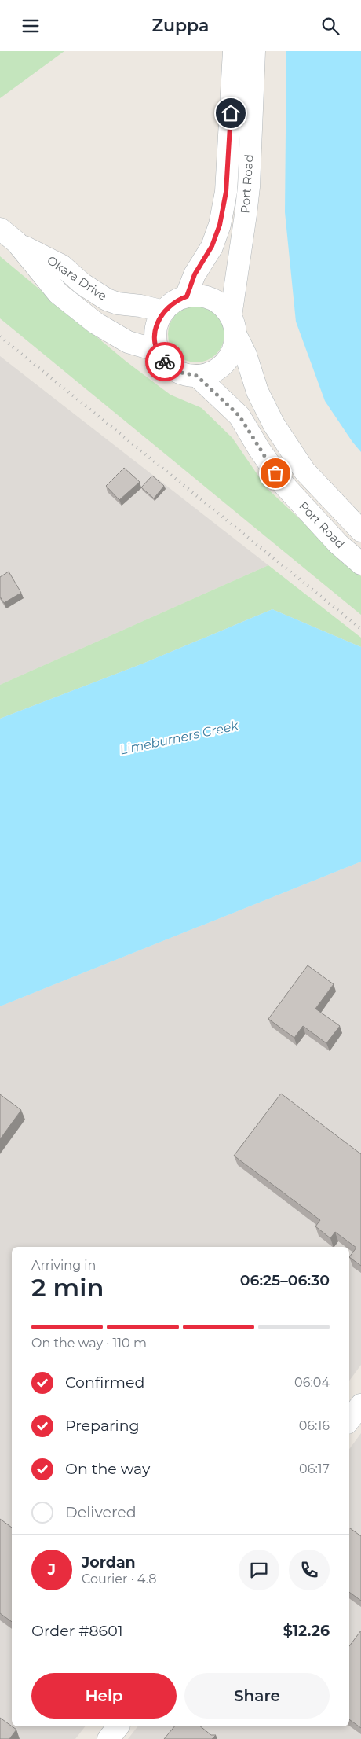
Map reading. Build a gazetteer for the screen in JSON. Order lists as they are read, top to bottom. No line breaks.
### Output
{"streets":{"main road":["Port Road","Okara Drive"]},"crossings":[["Port Road","Okara Drive"]],"water":["Limeburners Creek"],"page":{"header":"Zuppa","heading":["2 min","Arriving in","06:25–06:30"],"panel":["Jordan","Courier · 4.8","Order #8601","$12.26"],"bar":"On the way · 110 m","list":[["Confirmed","06:04"],["Preparing","06:16"],["On the way","06:17"],"Delivered"],"round":"J","buttons":["Help","Share"]}}
